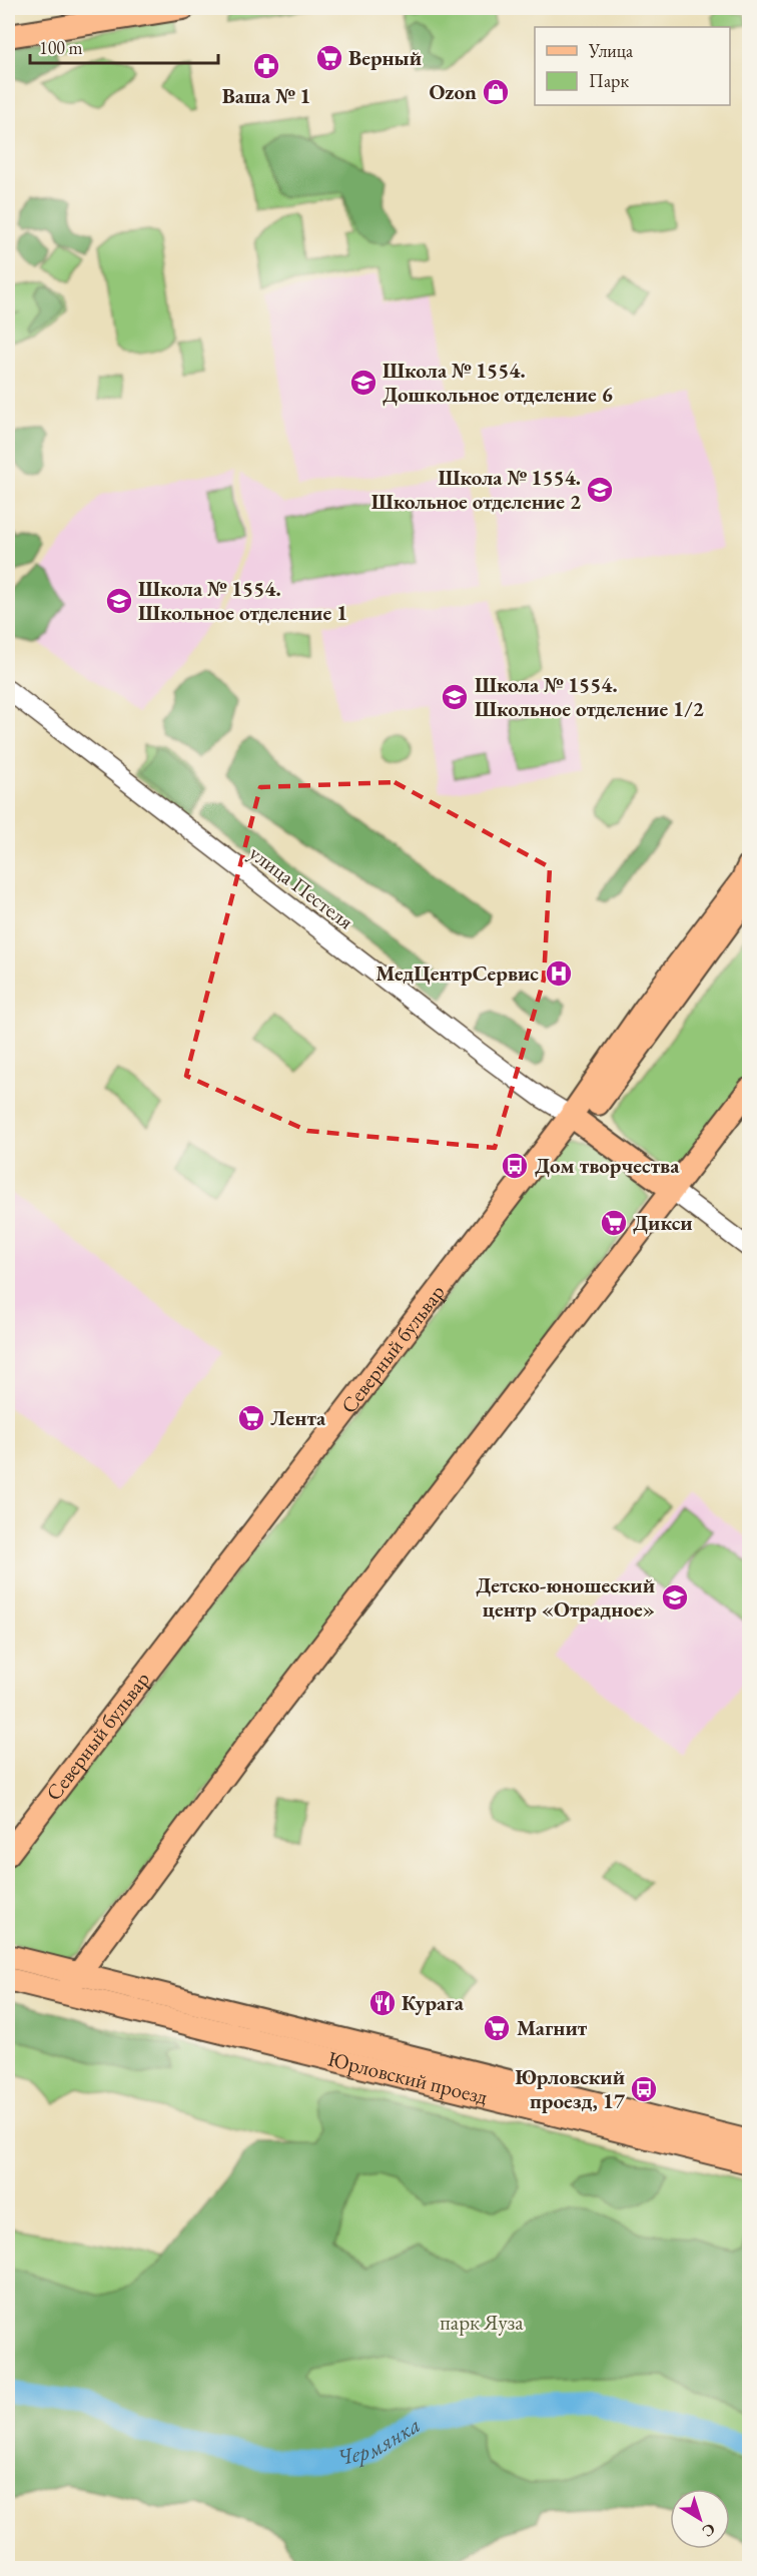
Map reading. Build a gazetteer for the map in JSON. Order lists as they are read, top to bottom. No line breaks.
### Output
{"streets":{"main road":["Северный бульвар","Юрловский проезд"],"street":["улица Пестеля"]},"crossings":[["улица Пестеля","Северный бульвар"]],"water":["Чермянка"],"parks":["парк Яуза"],"places":{"supermarket":["Верный","Дикси","Лента","Магнит"],"pharmacy":["Ваша № 1"],"shop":["Ozon"],"school or university":["Школа № 1554. Дошкольное отделение 6","Школа № 1554. Школьное отделение 2","Школа № 1554. Школьное отделение 1","Школа № 1554. Школьное отделение 1/2","Детско-юношеский центр «Отрадное»"],"hospital":["МедЦентрСервис"],"bus stop":["Дом творчества","Юрловский проезд, 17"],"restaurant":["Курага"]},"legend":["Улица","Парк"],"scale_bar":"100 m","north":"bottom right"}
